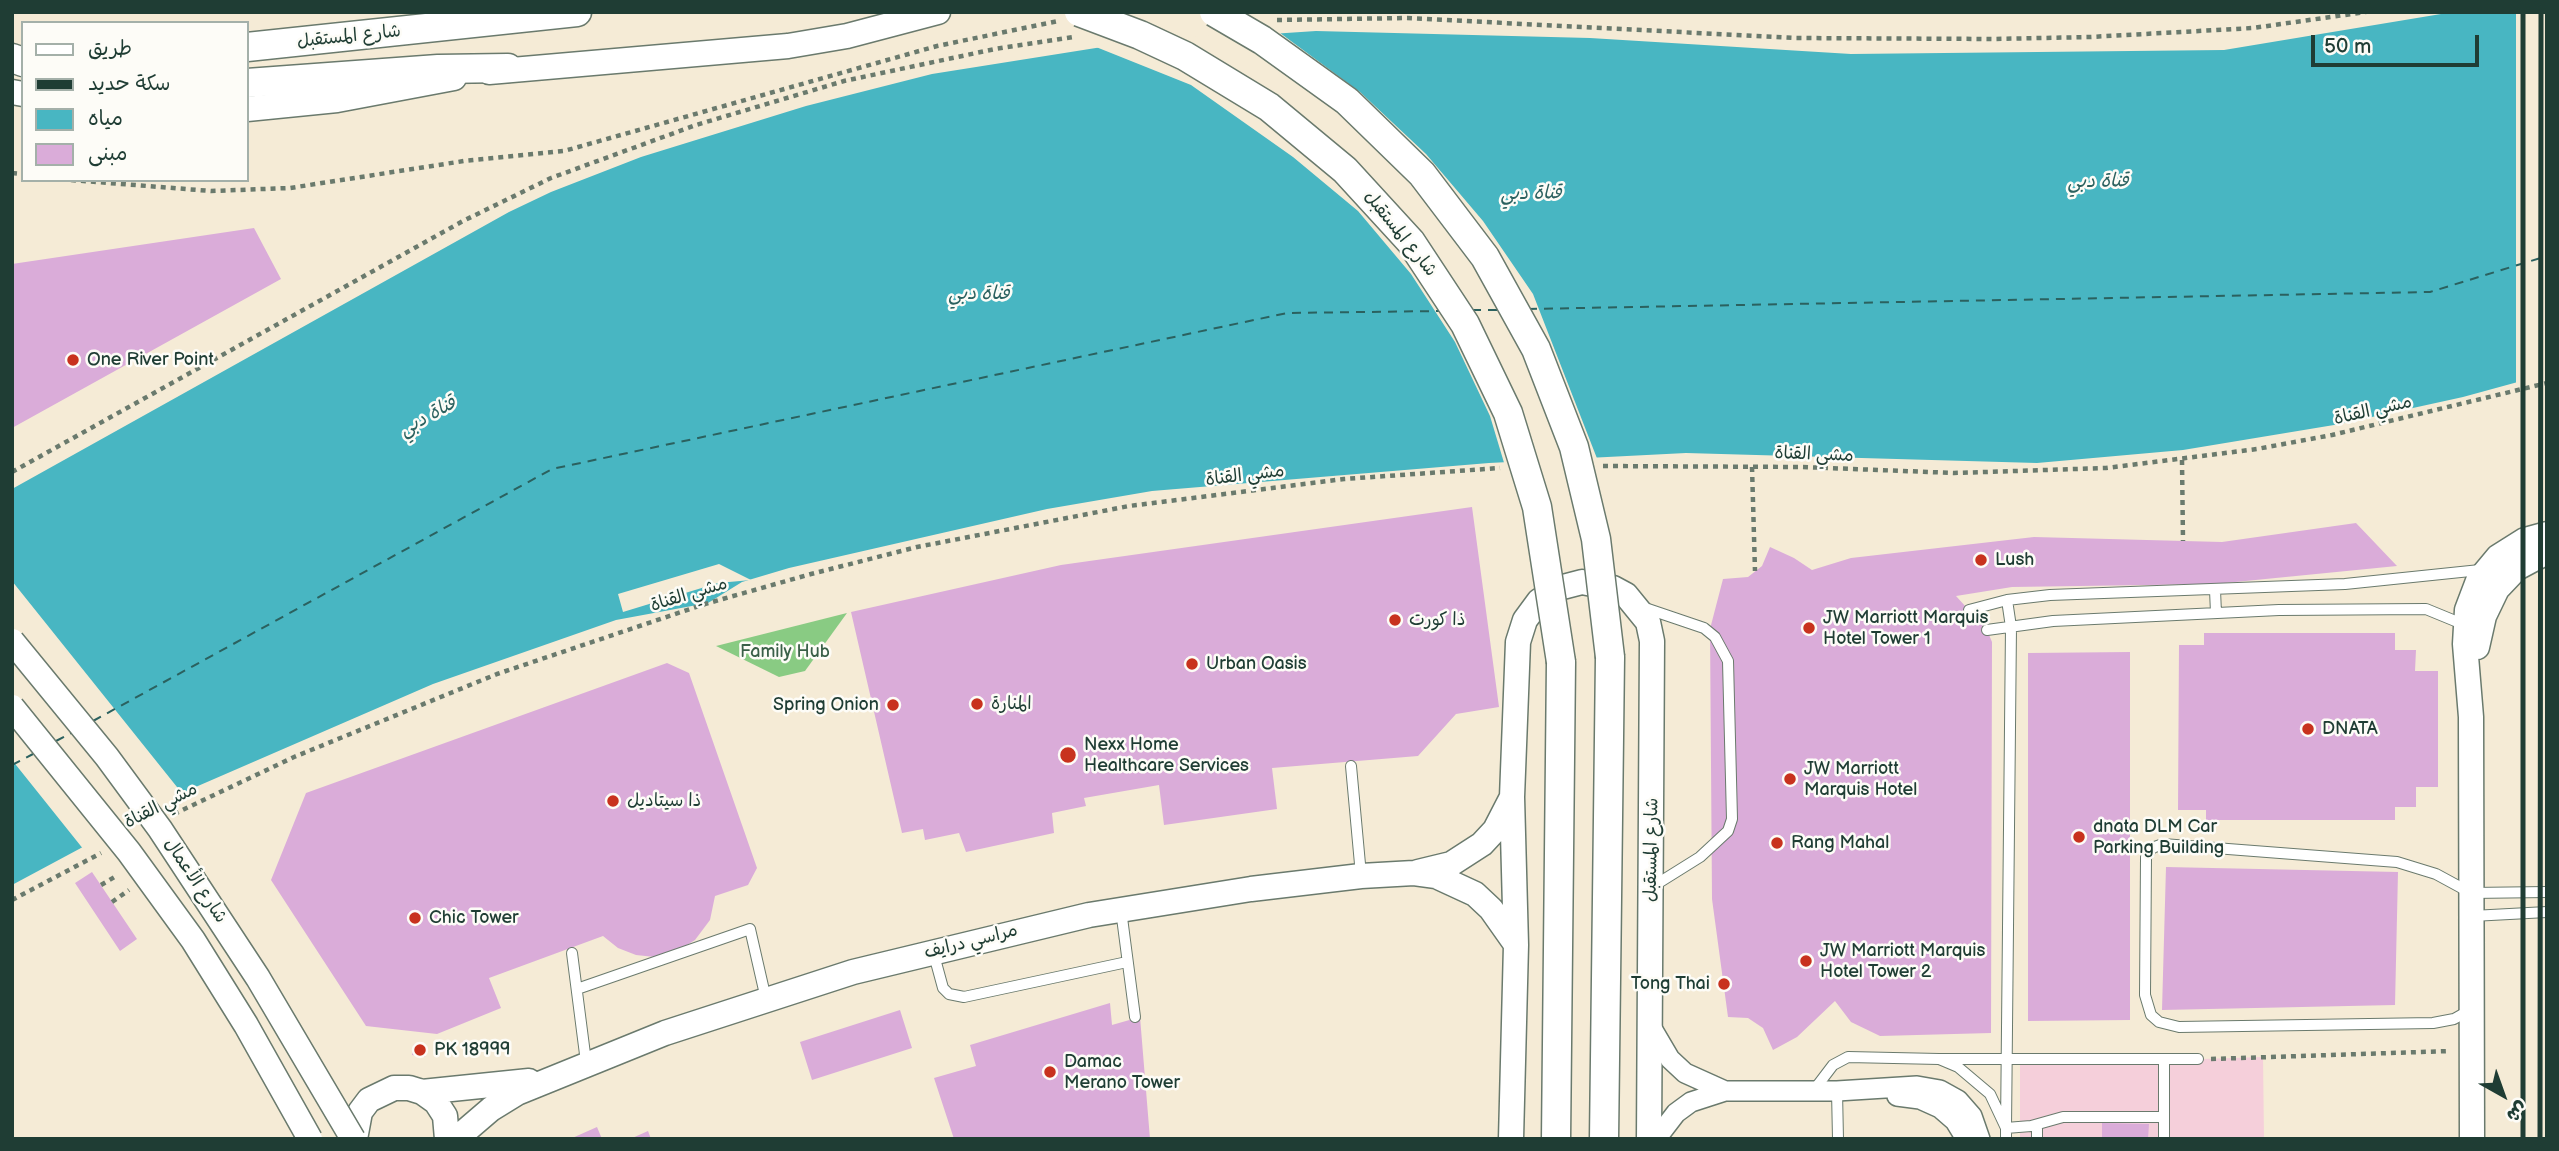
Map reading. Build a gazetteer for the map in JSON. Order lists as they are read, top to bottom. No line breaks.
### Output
{"streets":{"main road":["شارع المستقبل"],"street":["شارع الأعمال","مراسي درايف"],"path":["مشي القناة"]},"crossings":[["شارع الأعمال","مراسي درايف"]],"water":["قناة دبي"],"parks":["Family Hub"],"places":["One River Point","Lush","ذا كورت","JW Marriott Marquis Hotel Tower 1","Urban Oasis","المنارة","Spring Onion","DNATA","Nexx Home Healthcare Services","JW Marriott Marquis Hotel","ذا سيتاديل","dnata DLM Car Parking Building","Rang Mahal","Chic Tower","JW Marriott Marquis Hotel Tower 2","Tong Thai","PK 18999","Damac Merano Tower"],"legend":["طريق","سكة حديد","مياه","مبنى"],"scale_bar":"50 m","north":"bottom right"}
